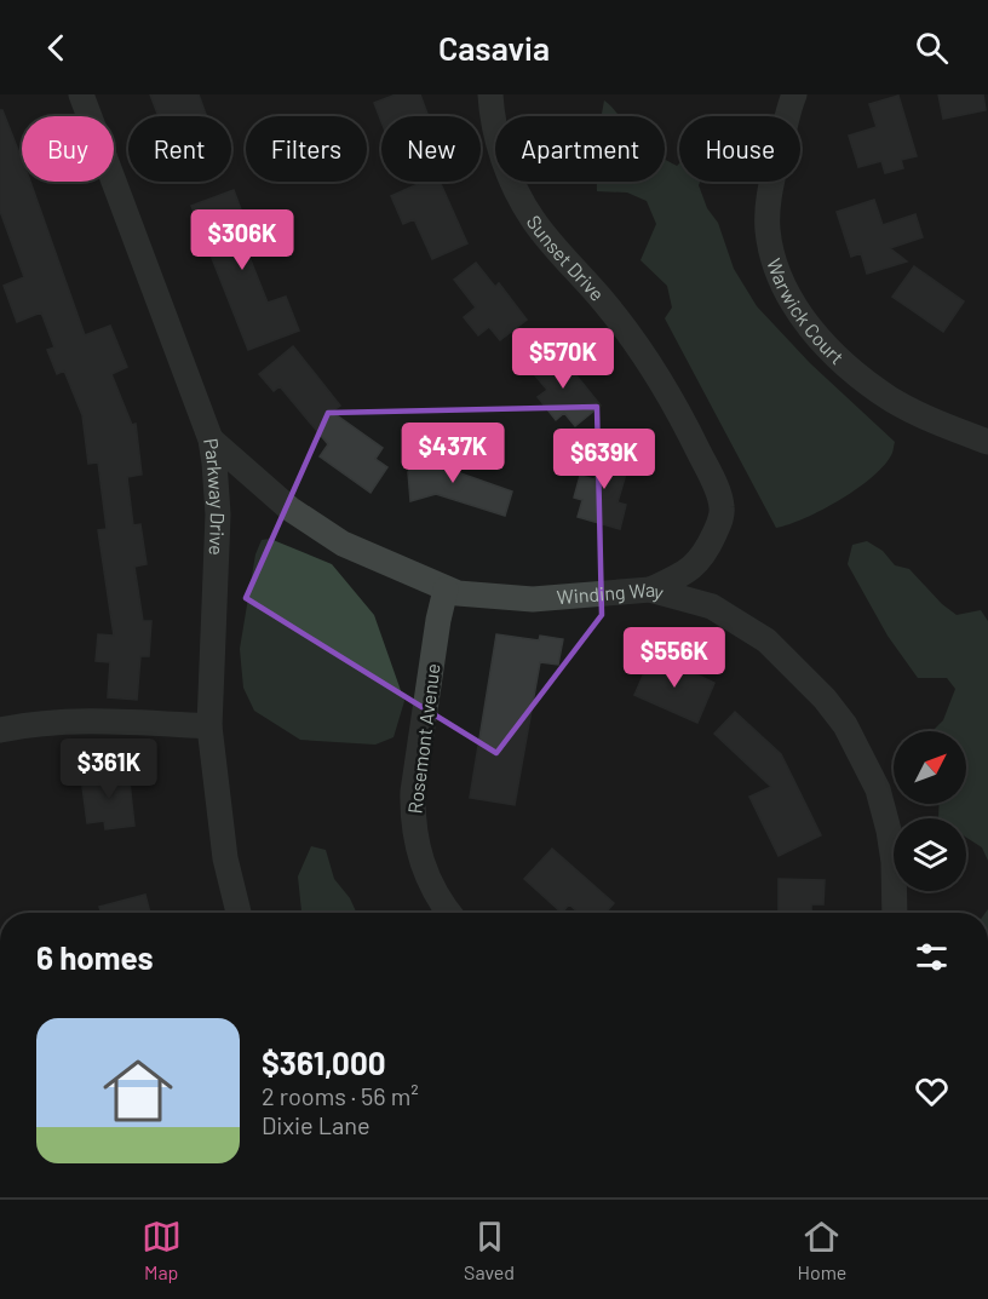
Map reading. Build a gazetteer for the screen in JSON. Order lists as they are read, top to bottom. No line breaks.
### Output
{"streets":{"street":["Sunset Drive","Warwick Court","Parkway Drive","Winding Way","Rosemont Avenue"]},"crossings":[["Parkway Drive","Winding Way"],["Winding Way","Rosemont Avenue"]],"north":"top right","page":{"header":"Casavia","chip":["Buy","Rent","Filters","New","Apartment","House"],"price":["$306K","$570K","$437K","$639K","$556K","$361K"],"heading":"6 homes","list":[{"name":"$361,000","note":"2 rooms · 56 m² · Dixie Lane"}],"tabs":["Map","Saved","Home"]}}
